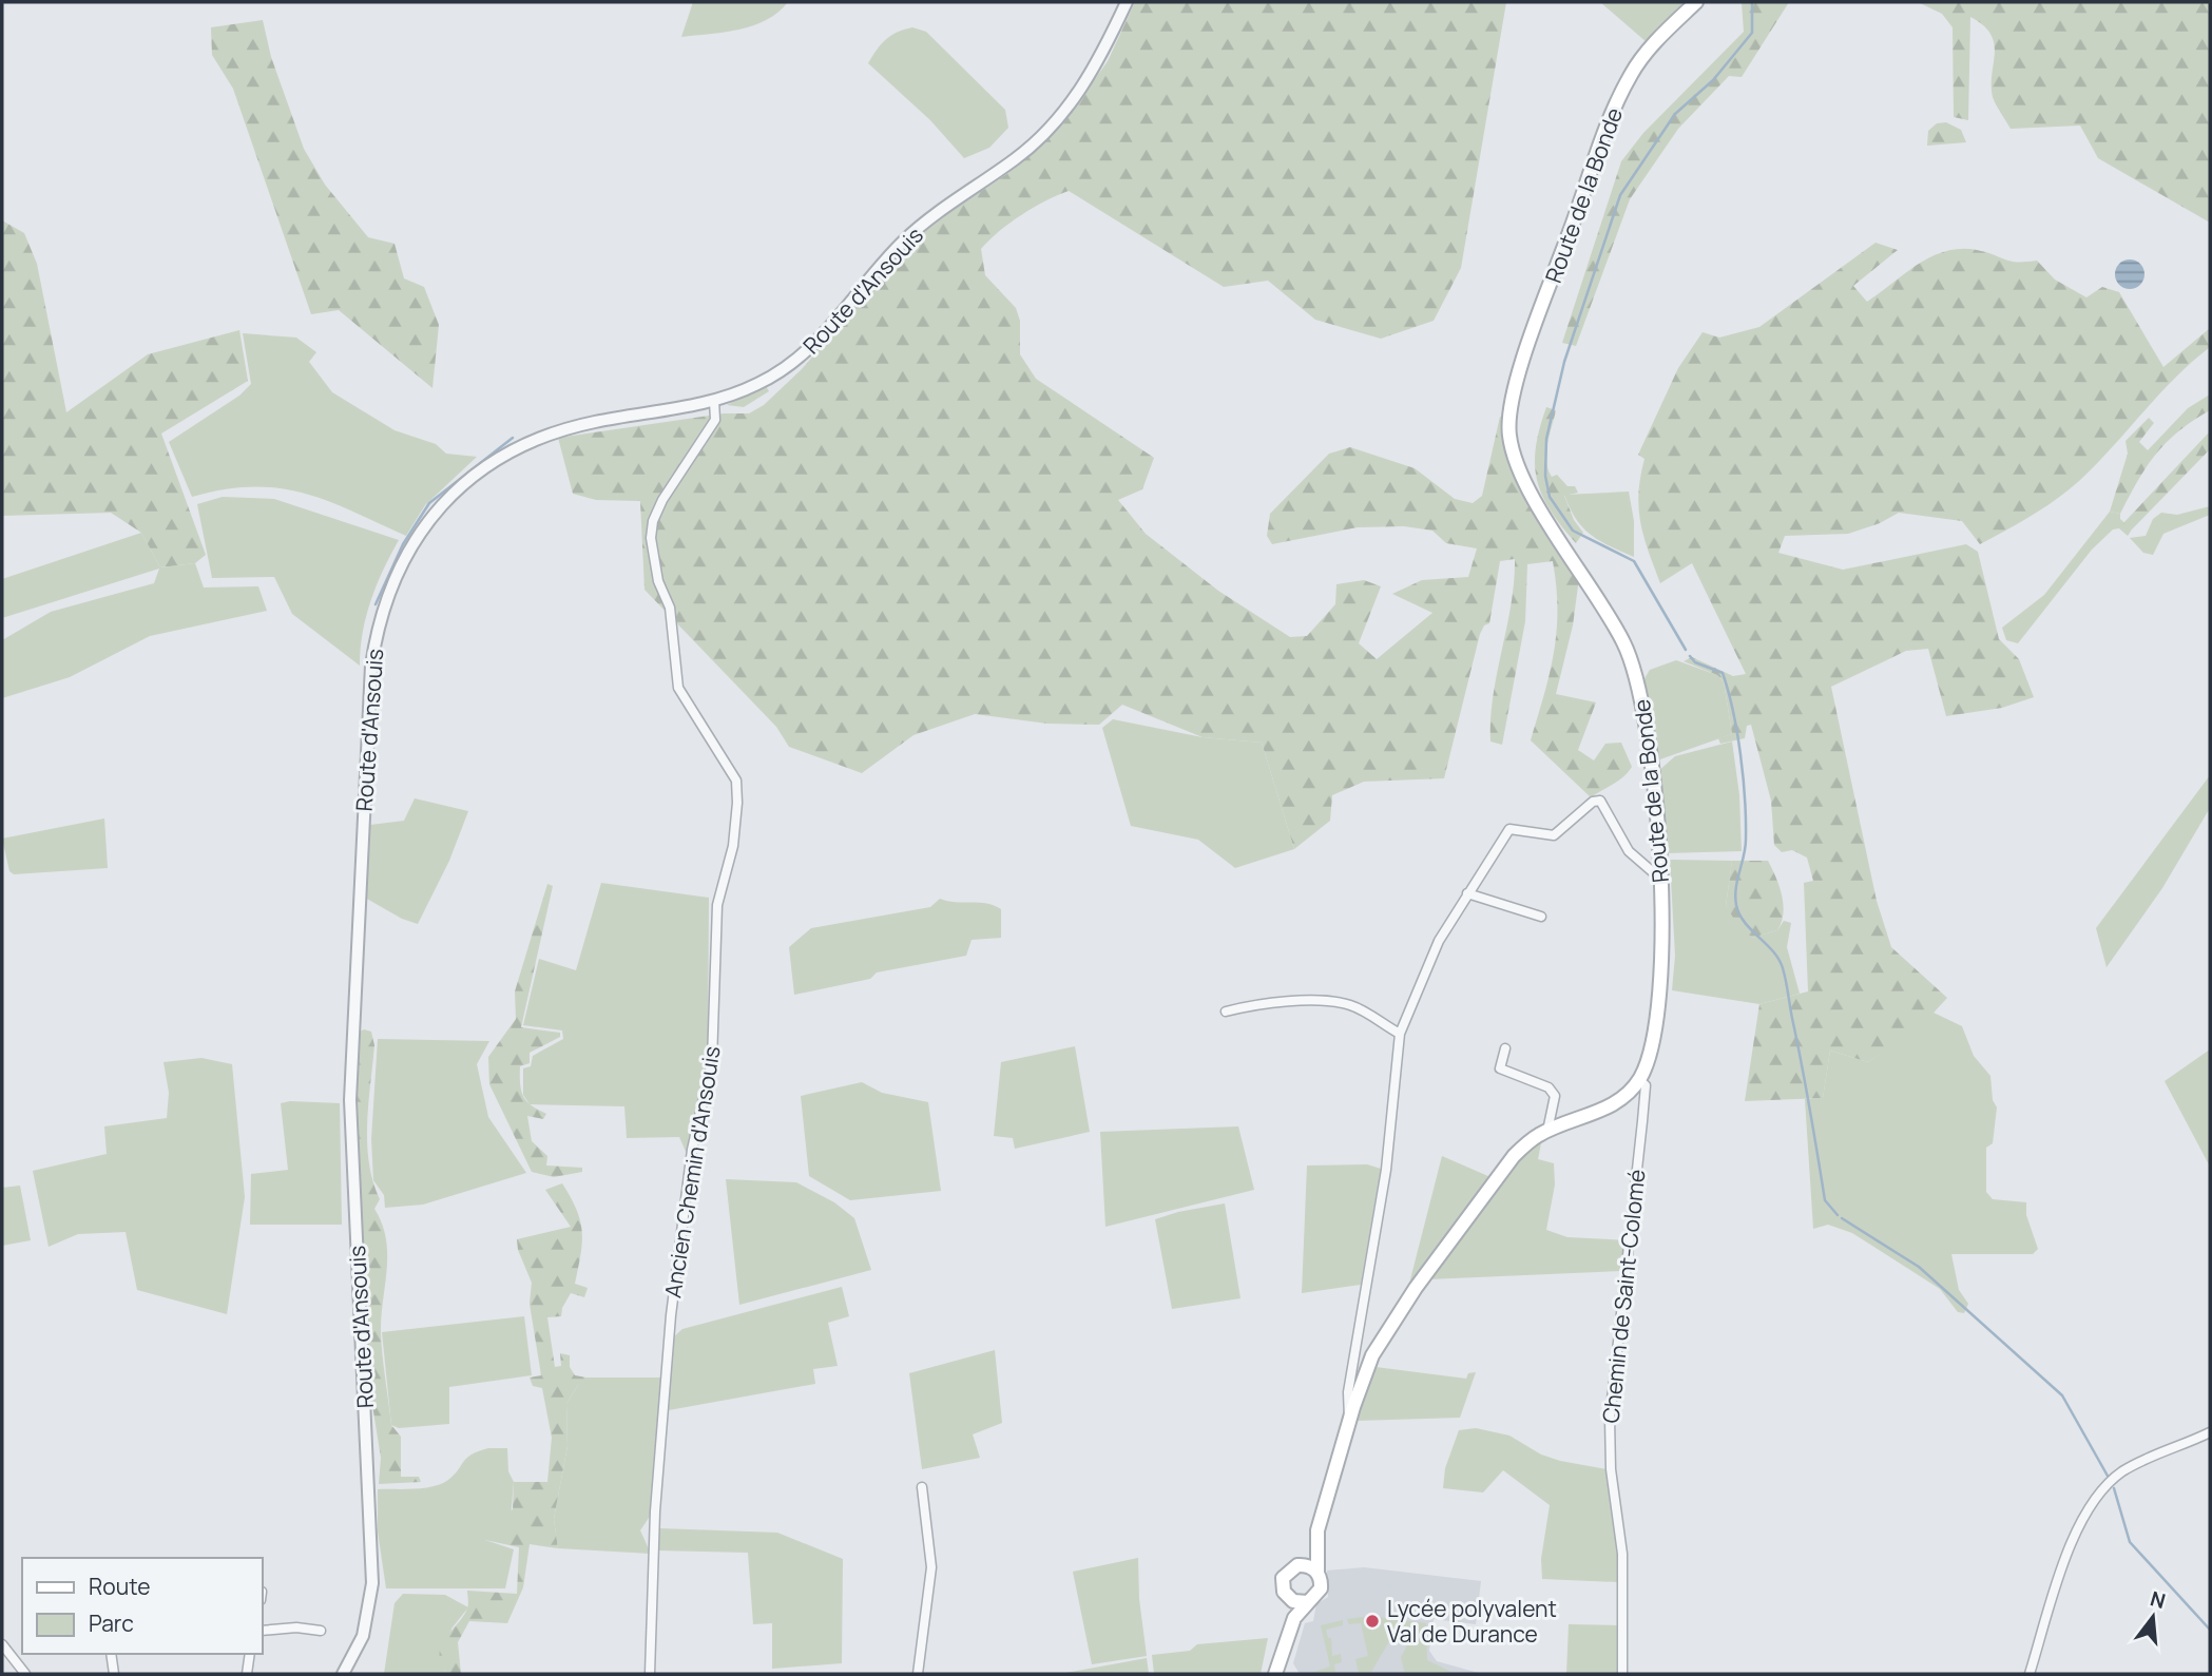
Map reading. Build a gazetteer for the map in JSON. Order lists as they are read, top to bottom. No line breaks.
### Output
{"streets":{"main road":["Route de la Bonde"],"street":["Route d'Ansouis","Ancien Chemin d'Ansouis","Chemin de Saint-Colomé"]},"crossings":[["Route de la Bonde","Chemin de Saint-Colomé"],["Route d'Ansouis","Ancien Chemin d'Ansouis"]],"places":["Lycée polyvalent Val de Durance"],"legend":["Route","Parc"],"north":"top"}
